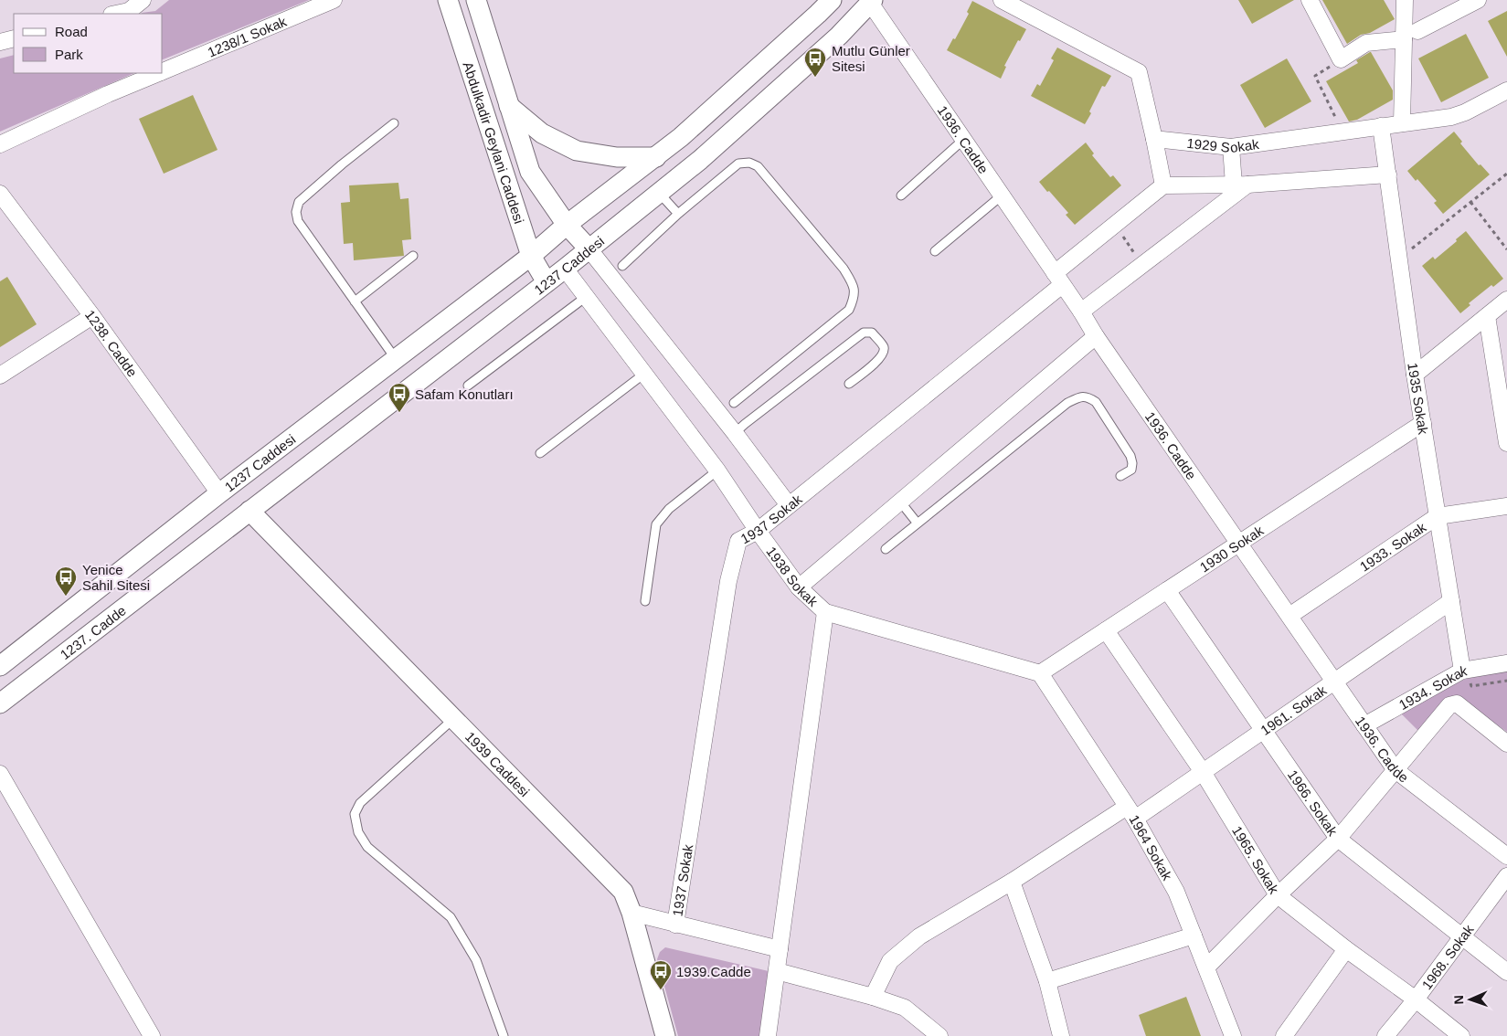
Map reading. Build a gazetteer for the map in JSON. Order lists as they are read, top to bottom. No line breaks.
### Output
{"streets":{"street":["1238/1 Sokak","1936. Cadde","Abdulkadir Geylani Caddesi","1929 Sokak","1237 Caddesi","1238. Cadde","1935 Sokak","1937 Sokak","1933. Sokak","1930 Sokak","1938 Sokak","1237. Cadde","1934. Sokak","1961. Sokak","1939 Caddesi","1966. Sokak","1964 Sokak","1965. Sokak","1968. Sokak"]},"crossings":[["1936. Cadde","1237 Caddesi"],["1936. Cadde","1937 Sokak"],["1936. Cadde","1933. Sokak"],["1936. Cadde","1930 Sokak"],["1936. Cadde","1934. Sokak"],["1936. Cadde","1961. Sokak"],["Abdulkadir Geylani Caddesi","1237 Caddesi"],["1929 Sokak","1935 Sokak"],["1237 Caddesi","1238. Cadde"],["1237 Caddesi","1938 Sokak"],["1237 Caddesi","1237. Cadde"],["1237 Caddesi","1939 Caddesi"],["1935 Sokak","1933. Sokak"],["1935 Sokak","1930 Sokak"],["1935 Sokak","1934. Sokak"],["1935 Sokak","1961. Sokak"],["1937 Sokak","1938 Sokak"],["1930 Sokak","1938 Sokak"],["1930 Sokak","1966. Sokak"],["1930 Sokak","1964 Sokak"],["1930 Sokak","1965. Sokak"],["1938 Sokak","1964 Sokak"],["1237. Cadde","1939 Caddesi"],["1961. Sokak","1966. Sokak"],["1961. Sokak","1964 Sokak"],["1961. Sokak","1965. Sokak"],["1966. Sokak","1968. Sokak"],["1965. Sokak","1968. Sokak"]],"places":{"bus stop":["Mutlu Günler Sitesi","Safam Konutları","Yenice Sahil Sitesi","1939.Cadde"]},"legend":["Road","Park"],"north":"left"}
